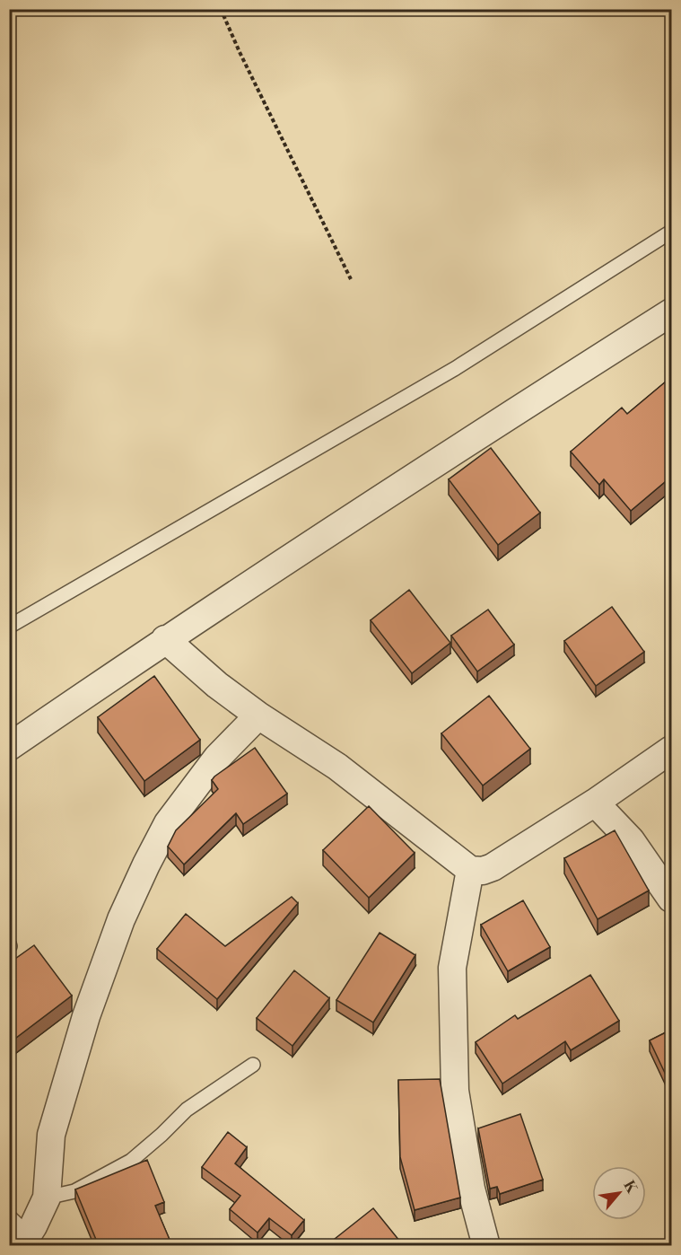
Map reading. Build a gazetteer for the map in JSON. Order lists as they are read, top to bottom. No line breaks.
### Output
{"north":"top right"}
